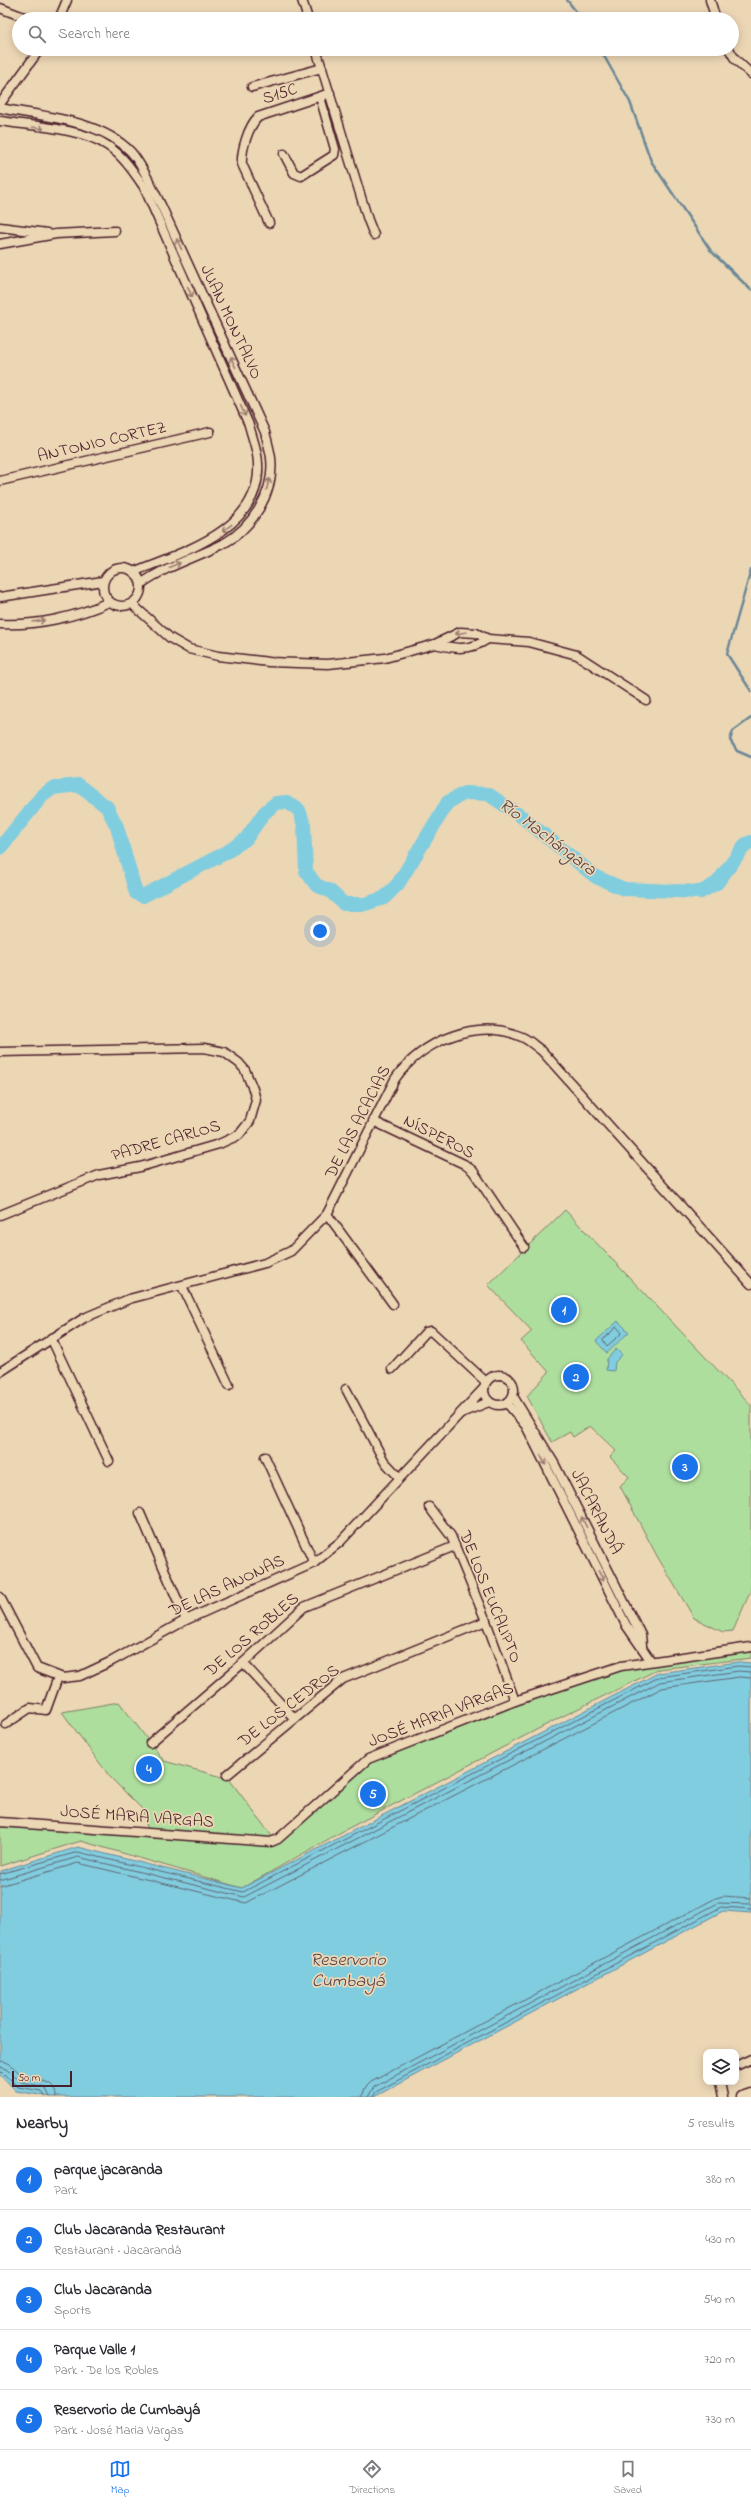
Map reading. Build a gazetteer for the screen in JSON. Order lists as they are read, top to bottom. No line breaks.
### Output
{"streets":{"street":["S15C","JUAN MONTALVO","ANTONIO CORTEZ","DE LAS ACACIAS","NÍSPEROS","PADRE CARLOS","JACARANDÁ","DE LAS ANONAS","DE LOS EUCALIPTO","DE LOS ROBLES","DE LOS CEDROS","JOSÉ MARIA VARGAS"]},"crossings":[["DE LAS ACACIAS","NÍSPEROS"],["JACARANDÁ","DE LAS ANONAS"],["JACARANDÁ","JOSÉ MARIA VARGAS"],["DE LOS EUCALIPTO","DE LOS ROBLES"],["DE LOS EUCALIPTO","DE LOS CEDROS"],["DE LOS EUCALIPTO","JOSÉ MARIA VARGAS"]],"water":["Río Machángara","Reservorio Cumbayá"],"scale_bar":"50 m","page":{"search":"Search here","pins":["1","2","3","4","5"],"scale":"50 m","heading":["Nearby","5 results"],"list":[{"mark":"1","name":"parque jacaranda","note":"Park","value":"380 m"},{"mark":"2","name":"Club Jacaranda Restaurant","note":"Restaurant · Jacarandá","value":"430 m"},{"mark":"3","name":"Club Jacaranda","note":"Sports","value":"540 m"},{"mark":"4","name":"Parque Valle 1","note":"Park · De los Robles","value":"720 m"},{"mark":"5","name":"Reservorio de Cumbayá","note":"Park · José Maria Vargas","value":"730 m"}],"nav":["Map","Directions","Saved"]}}
